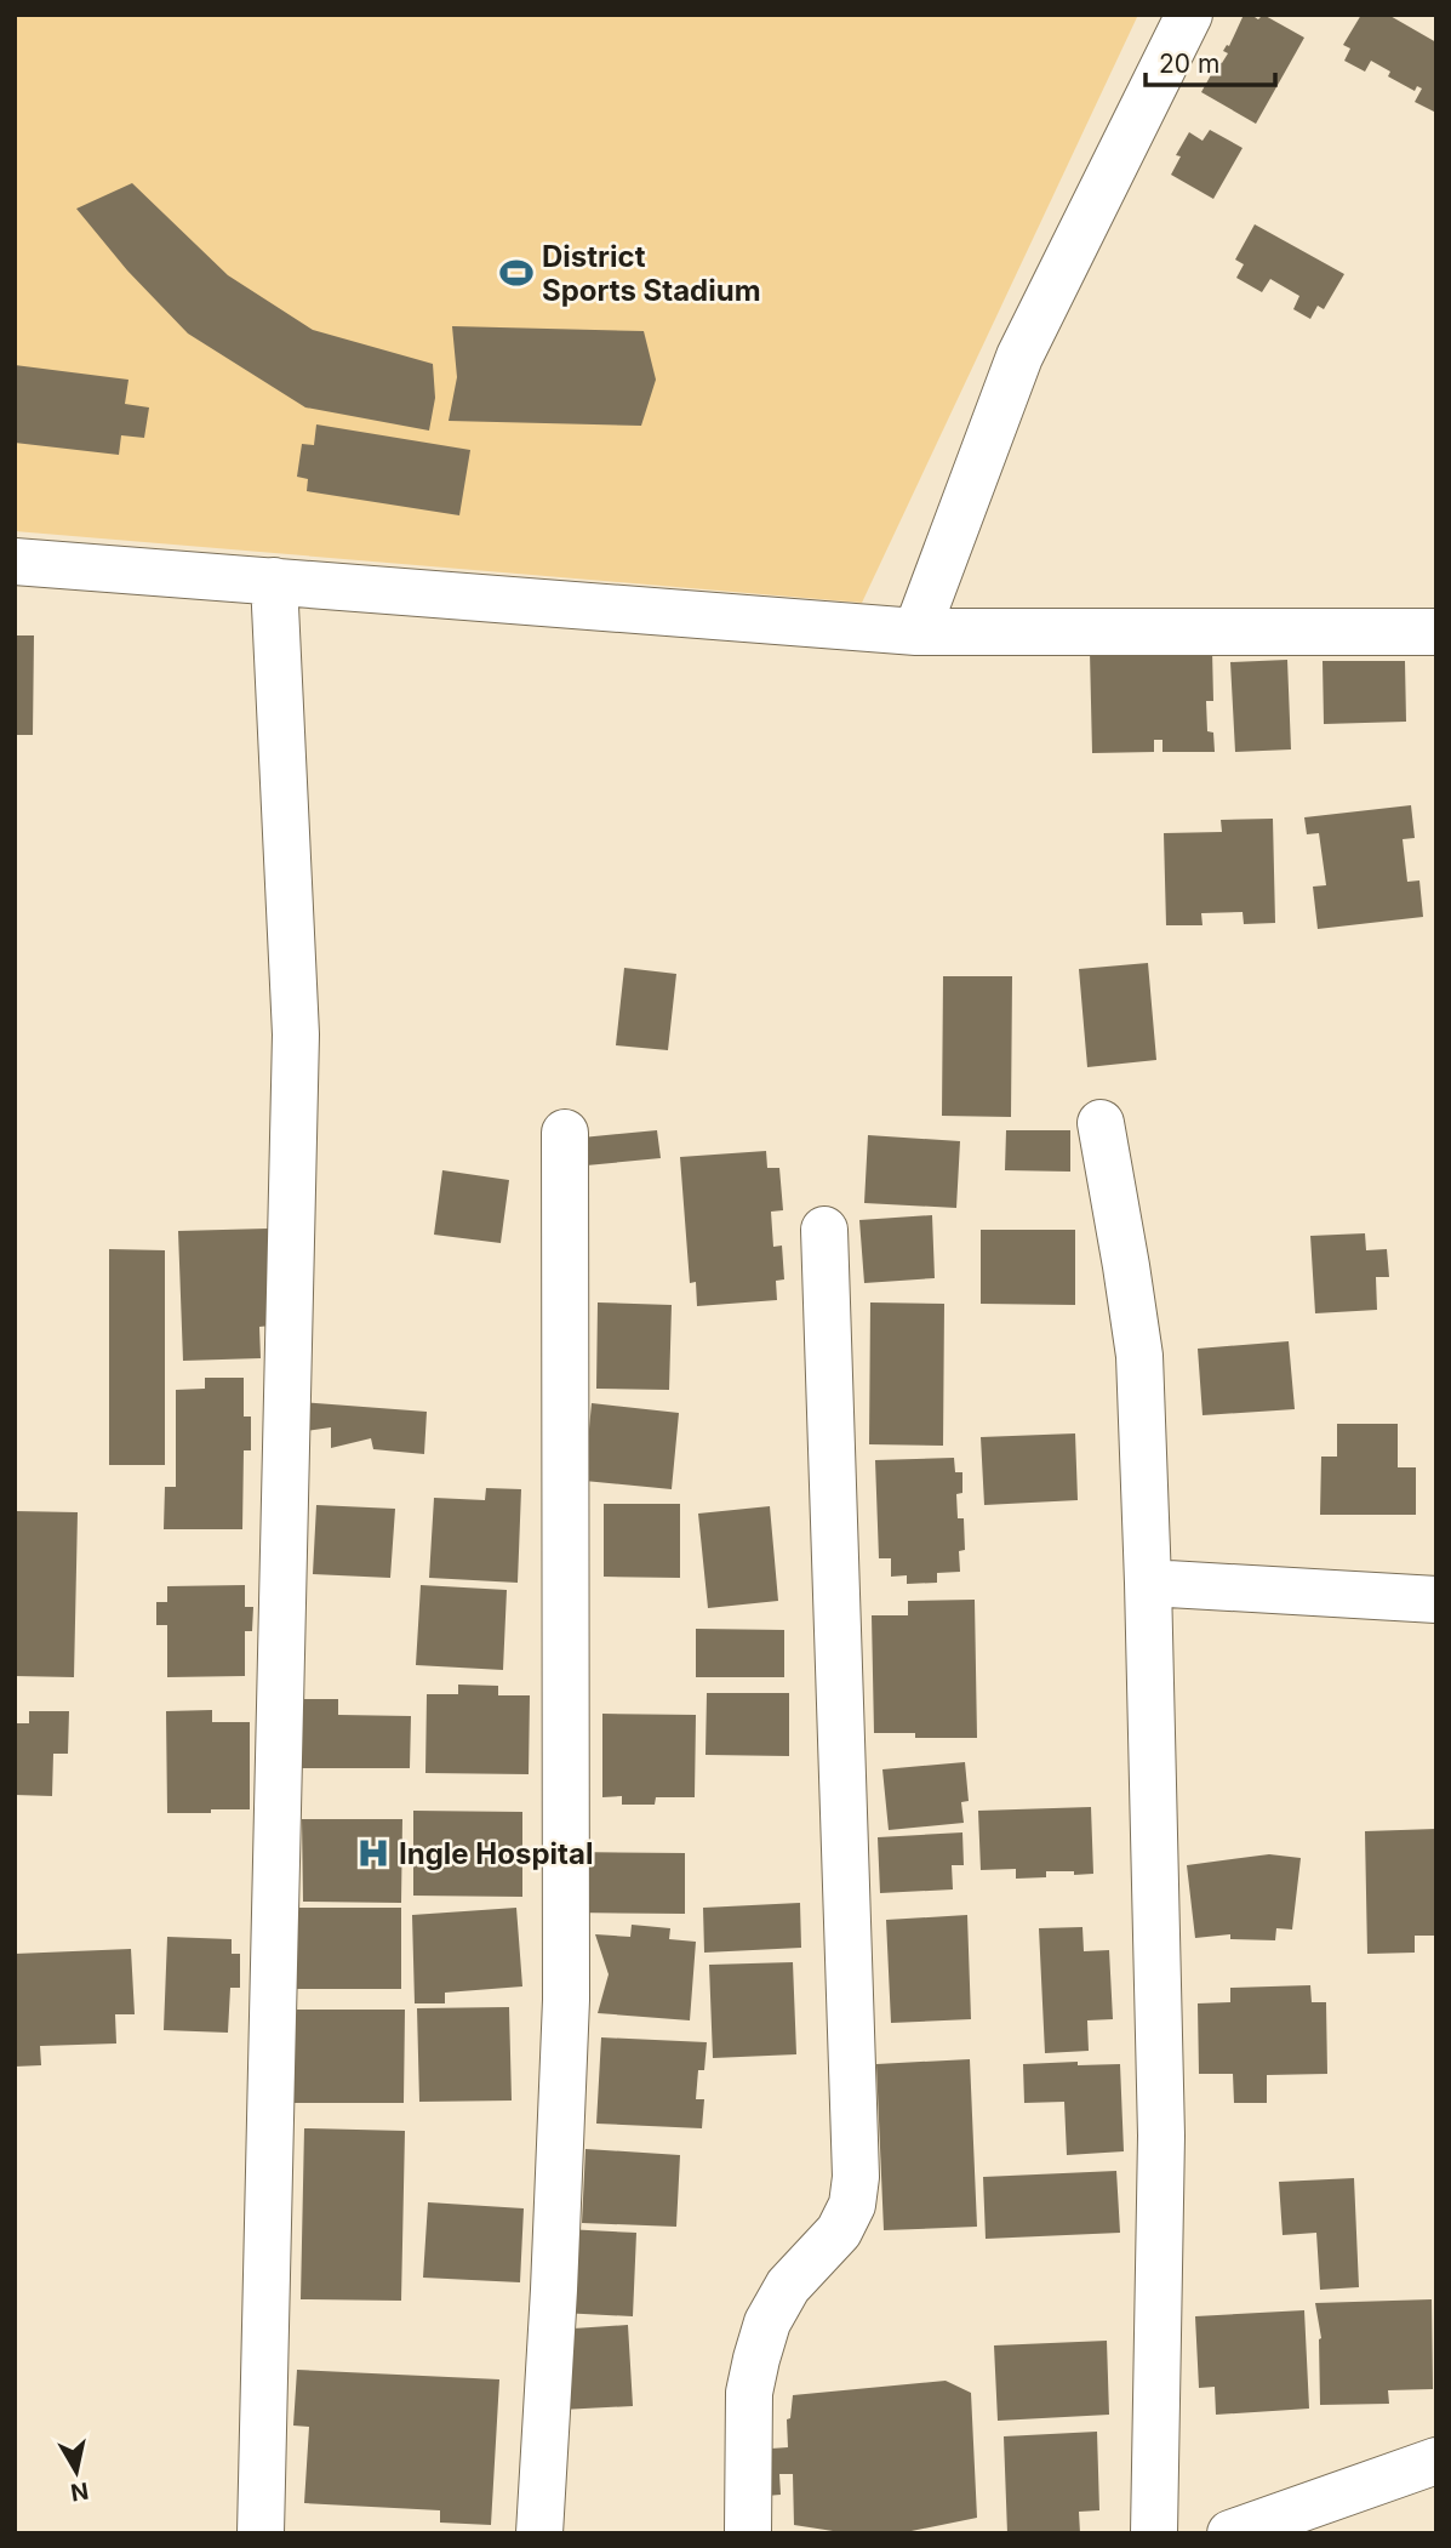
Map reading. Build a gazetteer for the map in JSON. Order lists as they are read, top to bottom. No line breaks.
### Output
{"places":{"sports":["District Sports Stadium"],"hospital":["Ingle Hospital"]},"scale_bar":"20 m","north":"bottom"}
